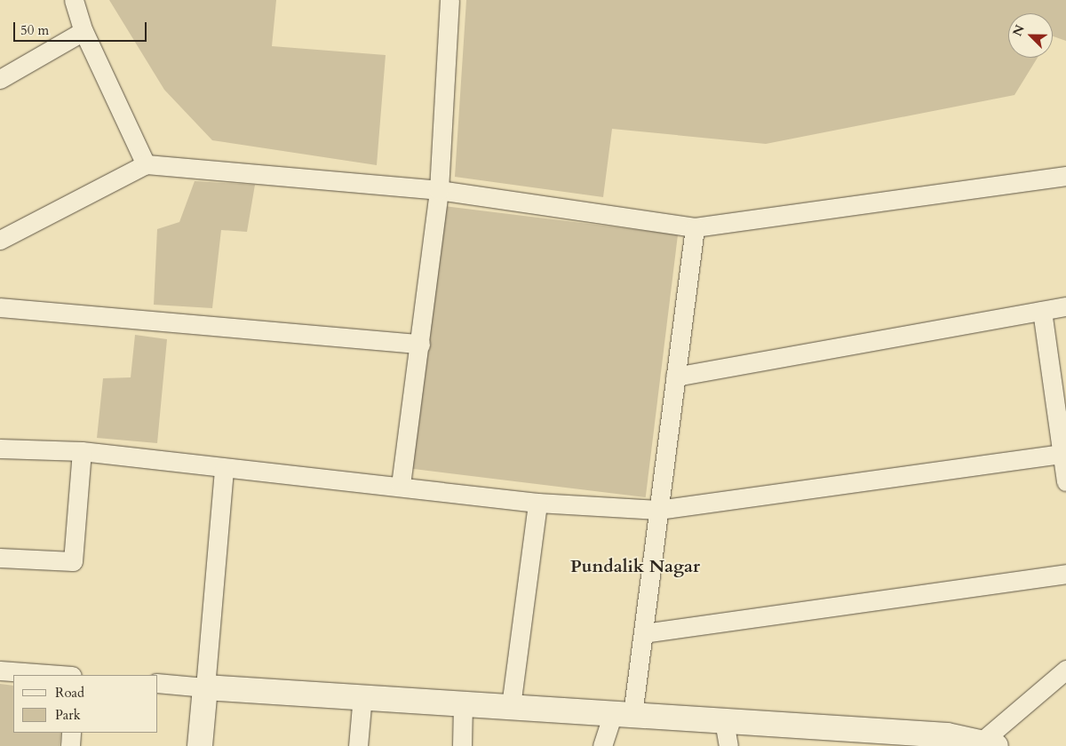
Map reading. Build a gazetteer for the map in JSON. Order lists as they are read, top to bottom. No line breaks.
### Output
{"districts":["Pundalik Nagar"],"legend":["Road","Park"],"scale_bar":"50 m","north":"top left"}
